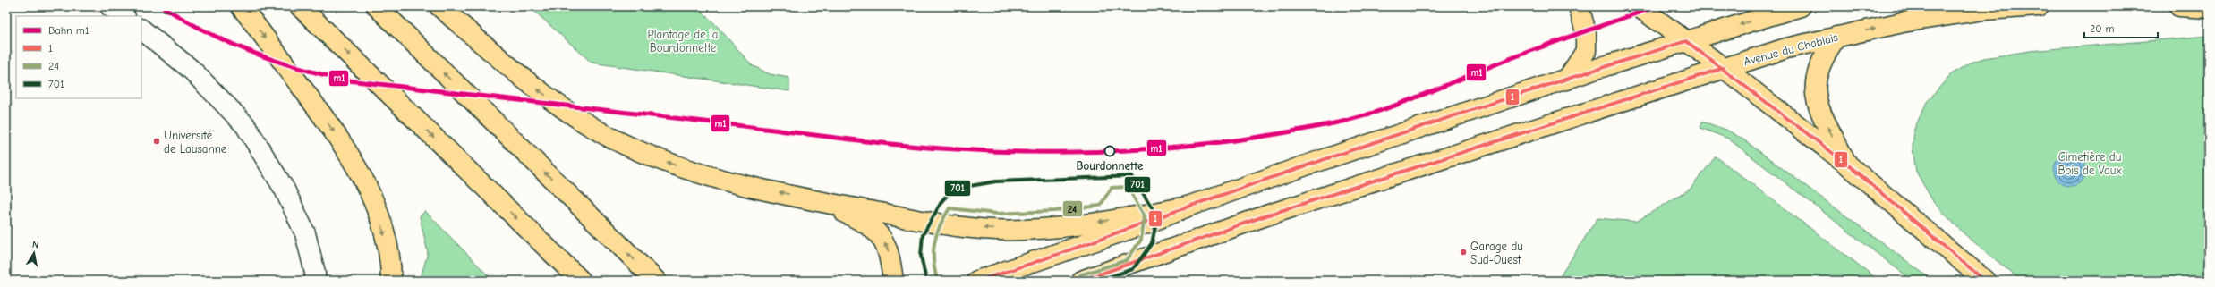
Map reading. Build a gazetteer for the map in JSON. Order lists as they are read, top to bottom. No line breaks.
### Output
{"streets":{"main road":["Avenue du Chablais"]},"parks":["Plantage de la Bourdonnette","Cimetière du Bois de Vaux"],"places":["Université de Lausanne","Bourdonnette","Garage du Sud-Ouest"],"lines":["rail line m1","transit line 1","transit line 701","transit line 24"],"legend":["Bahn m1","1","24","701"],"scale_bar":"20 m","north":"top"}
